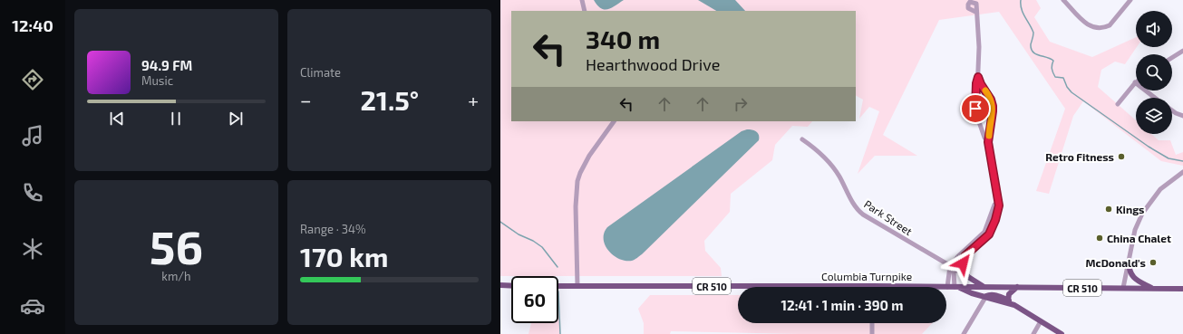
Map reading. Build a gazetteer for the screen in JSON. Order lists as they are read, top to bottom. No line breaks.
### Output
{"streets":{"main road":["Columbia Turnpike","CR 510"],"street":["Park Street"]},"places":["Retro Fitness","Kings","China Chalet","McDonald's"],"page":{"tabs":"12:40","tile":["Climate",["56","km/h"],["Range · 34%","170 km"]],"turn":["340 m","Hearthwood Drive"],"song":["94.9 FM","Music"],"heat":["−","21.5°","+"],"limit":"60","trip":"12:41 · 1 min · 390 m"}}
